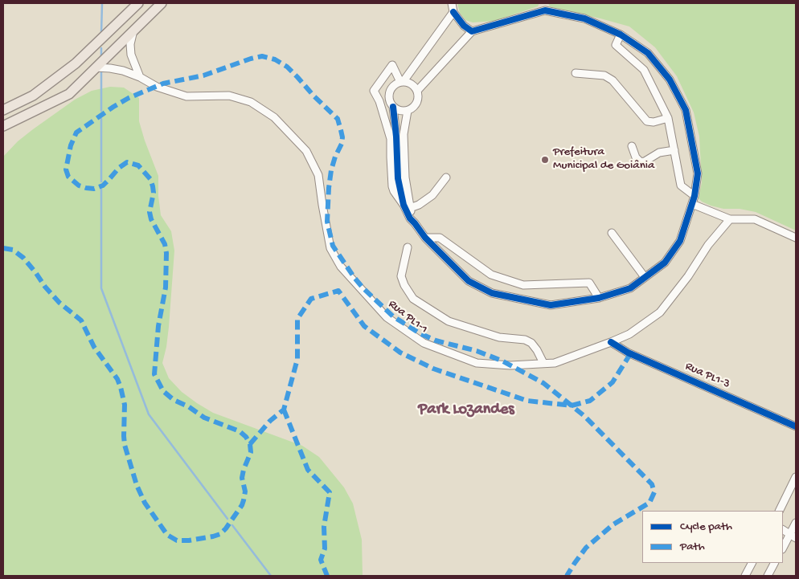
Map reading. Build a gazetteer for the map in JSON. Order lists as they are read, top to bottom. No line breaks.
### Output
{"streets":{"street":["Rua PL1-1","Rua PL1-3"]},"crossings":[["Rua PL1-1","Rua PL1-3"]],"districts":["Park Lozandes"],"places":["Prefeitura Municipal de Goiânia"],"legend":["Cycle path","Path"]}
